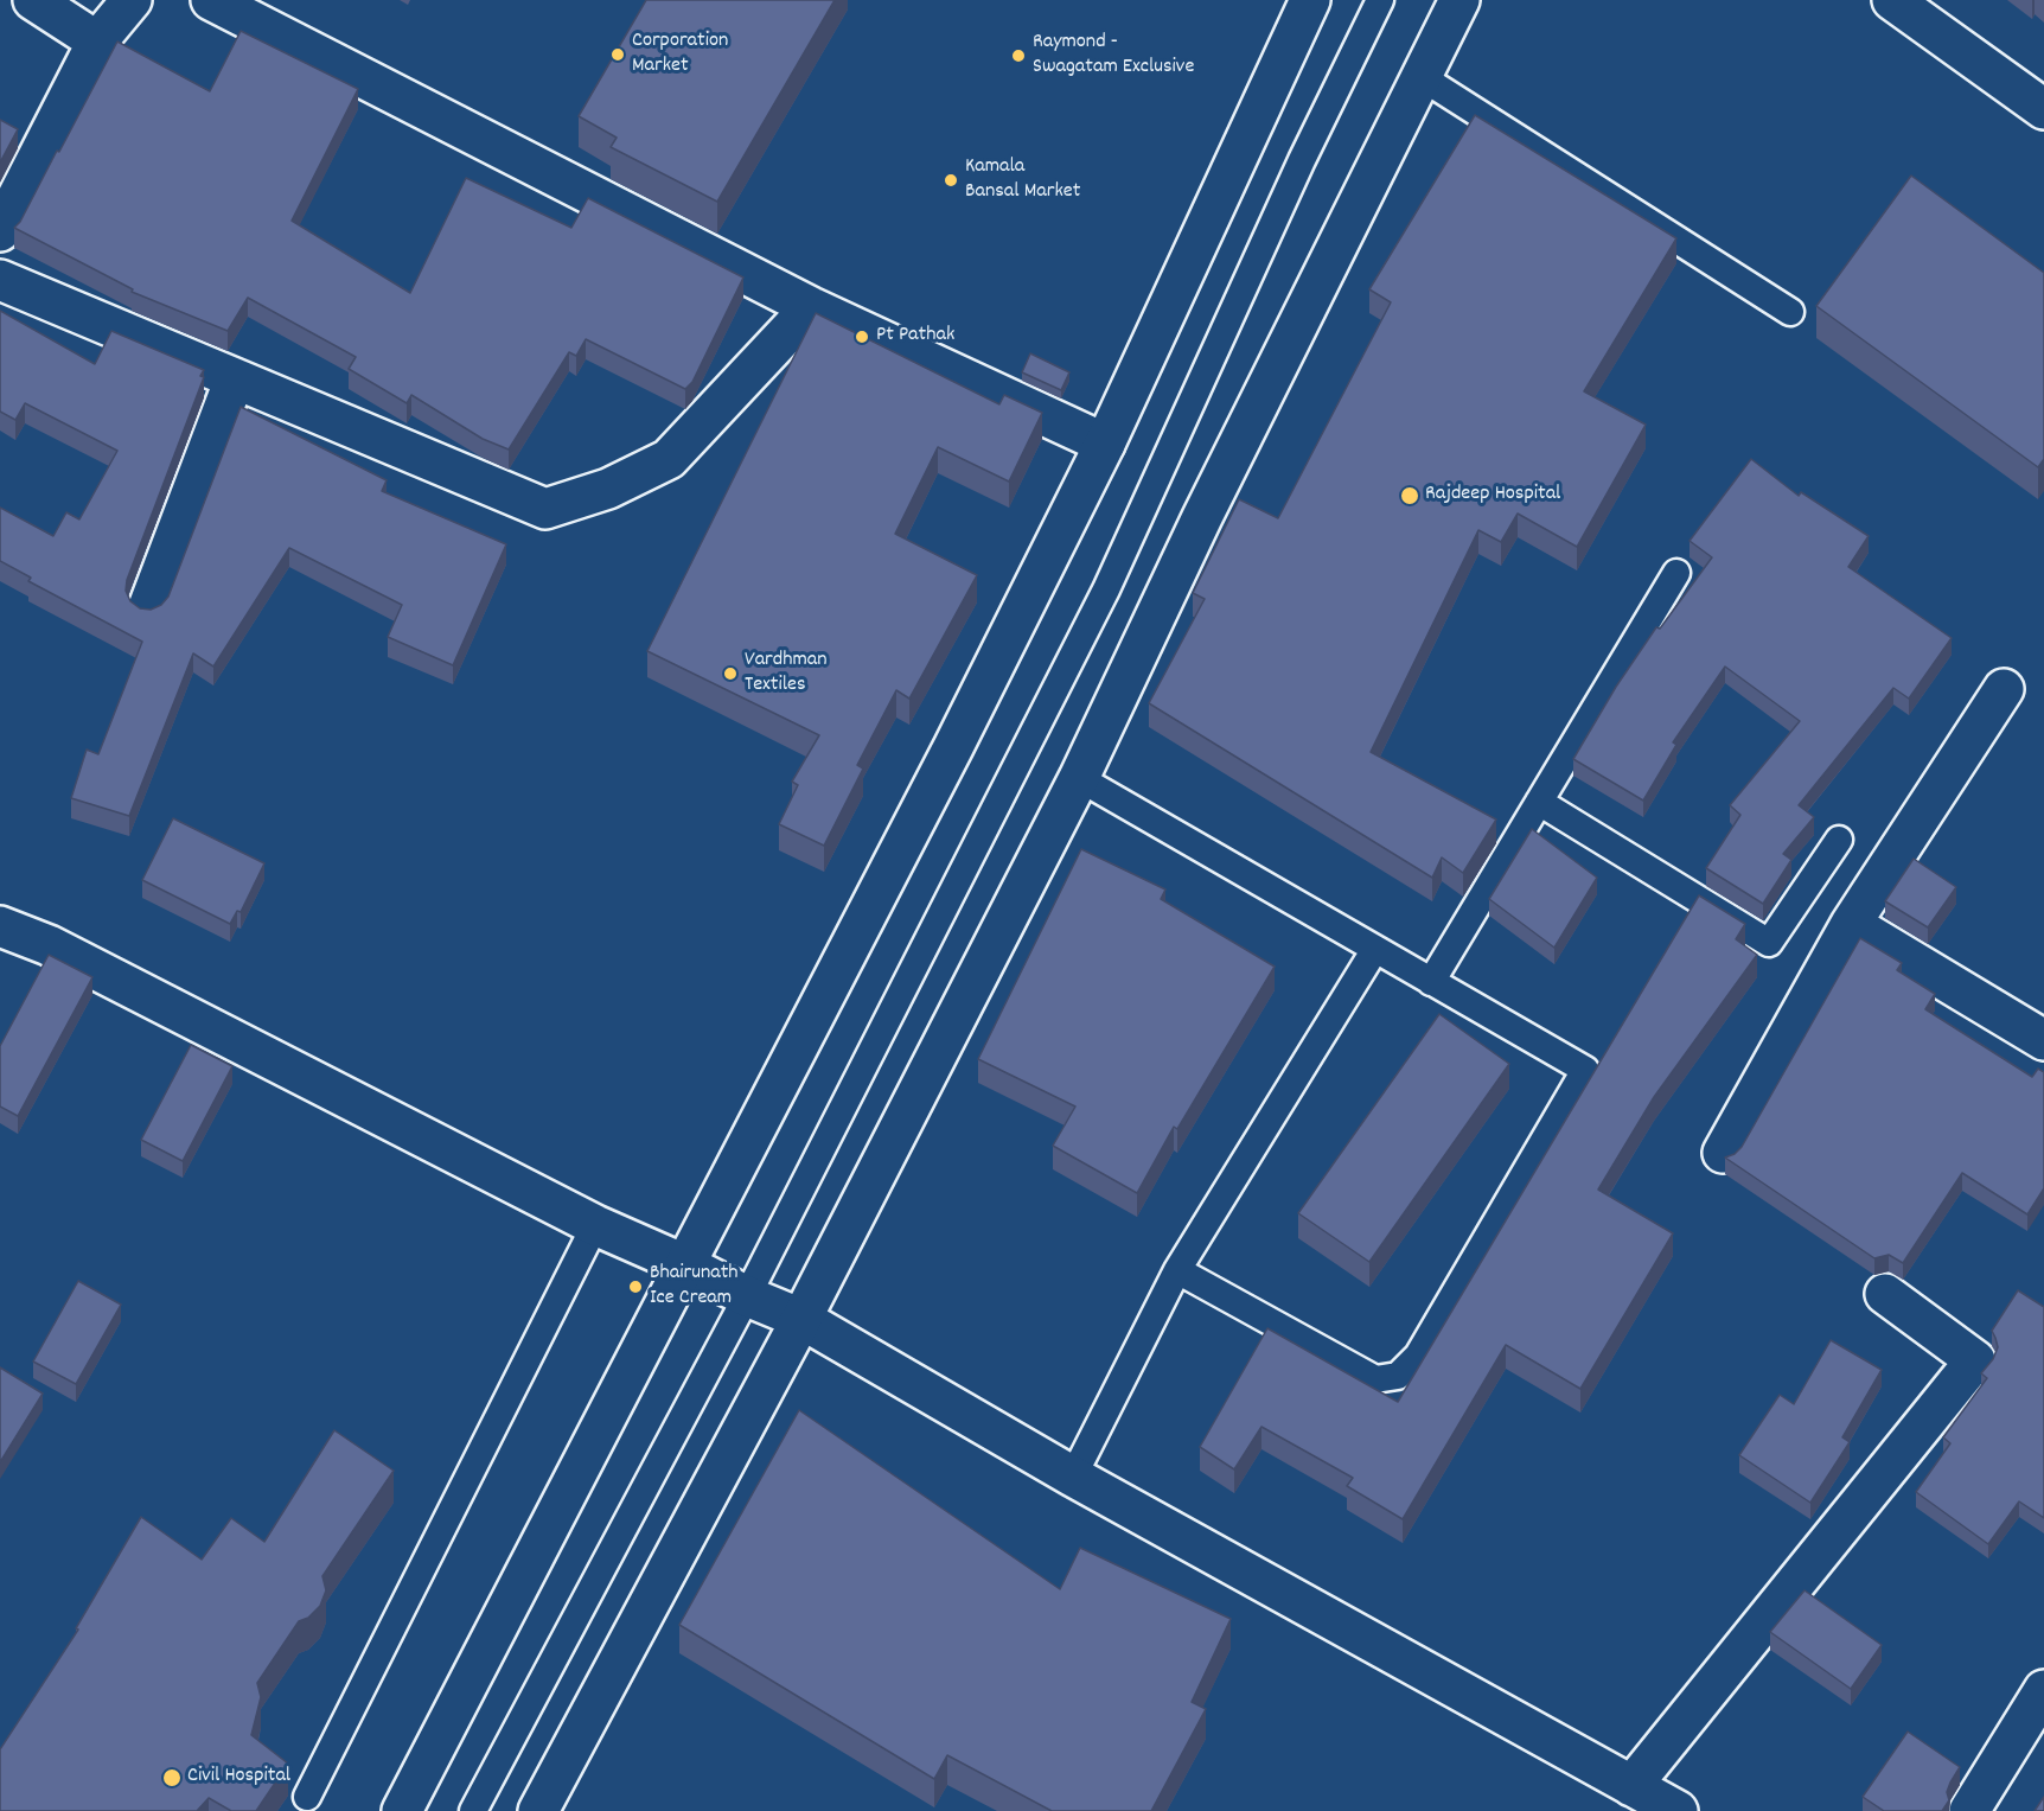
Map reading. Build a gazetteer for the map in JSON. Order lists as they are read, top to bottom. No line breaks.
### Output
{"places":["Corporation Market","Raymond - Swagatam Exclusive","Kamala Bansal Market","Pt Pathak","Rajdeep Hospital","Vardhman Textiles","Bhairunath Ice Cream","Civil Hospital"]}
